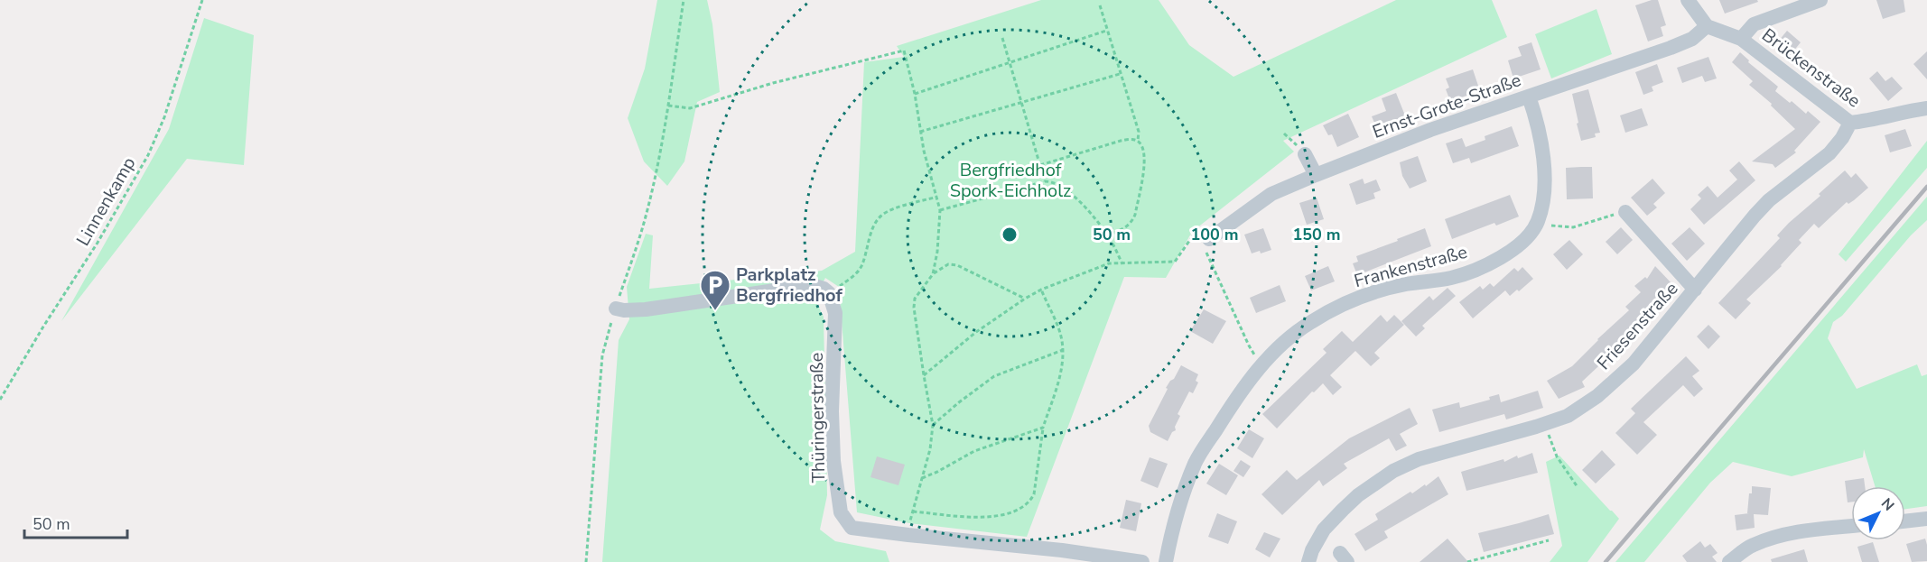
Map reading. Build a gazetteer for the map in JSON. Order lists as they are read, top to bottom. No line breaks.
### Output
{"streets":{"street":["Brückenstraße","Ernst-Grote-Straße","Frankenstraße","Friesenstraße","Thüringerstraße"],"path":["Linnenkamp"]},"crossings":[["Brückenstraße","Ernst-Grote-Straße"],["Brückenstraße","Friesenstraße"],["Ernst-Grote-Straße","Frankenstraße"]],"parks":["Bergfriedhof Spork-Eichholz"],"places":{"parking":["Parkplatz Bergfriedhof"]},"scale_bar":"50 m","north":"top right","rings":["50 m","100 m","150 m"]}
